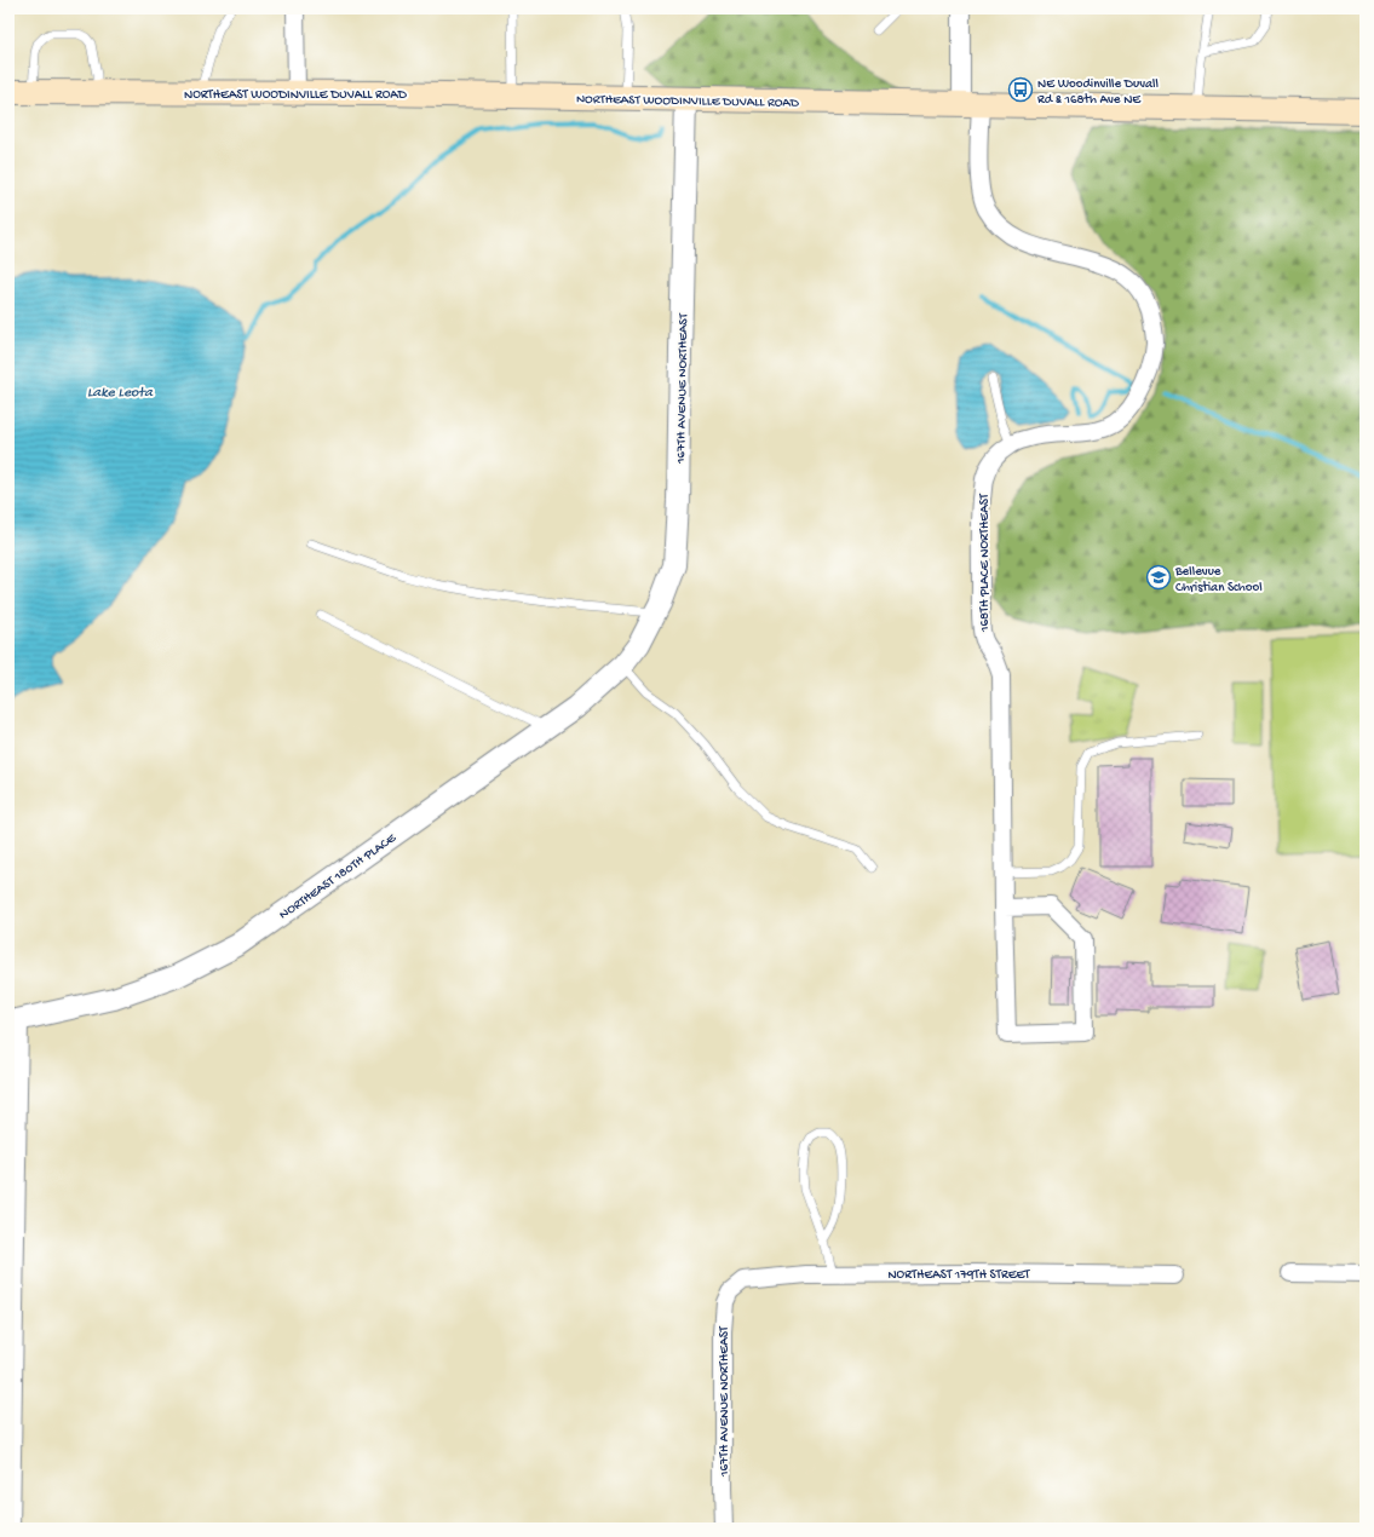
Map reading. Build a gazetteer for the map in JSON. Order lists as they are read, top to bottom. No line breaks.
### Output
{"streets":{"main road":["NORTHEAST WOODINVILLE DUVALL ROAD"],"street":["167TH AVENUE NORTHEAST","168TH PLACE NORTHEAST","NORTHEAST 180TH PLACE","NORTHEAST 179TH STREET"]},"crossings":[["NORTHEAST WOODINVILLE DUVALL ROAD","167TH AVENUE NORTHEAST"],["NORTHEAST WOODINVILLE DUVALL ROAD","168TH PLACE NORTHEAST"],["167TH AVENUE NORTHEAST","NORTHEAST 180TH PLACE"],["167TH AVENUE NORTHEAST","NORTHEAST 179TH STREET"]],"water":["Lake Leota"],"places":{"bus stop":["NE Woodinville Duvall Rd & 168th Ave NE"],"school or university":["Bellevue Christian School"]}}
